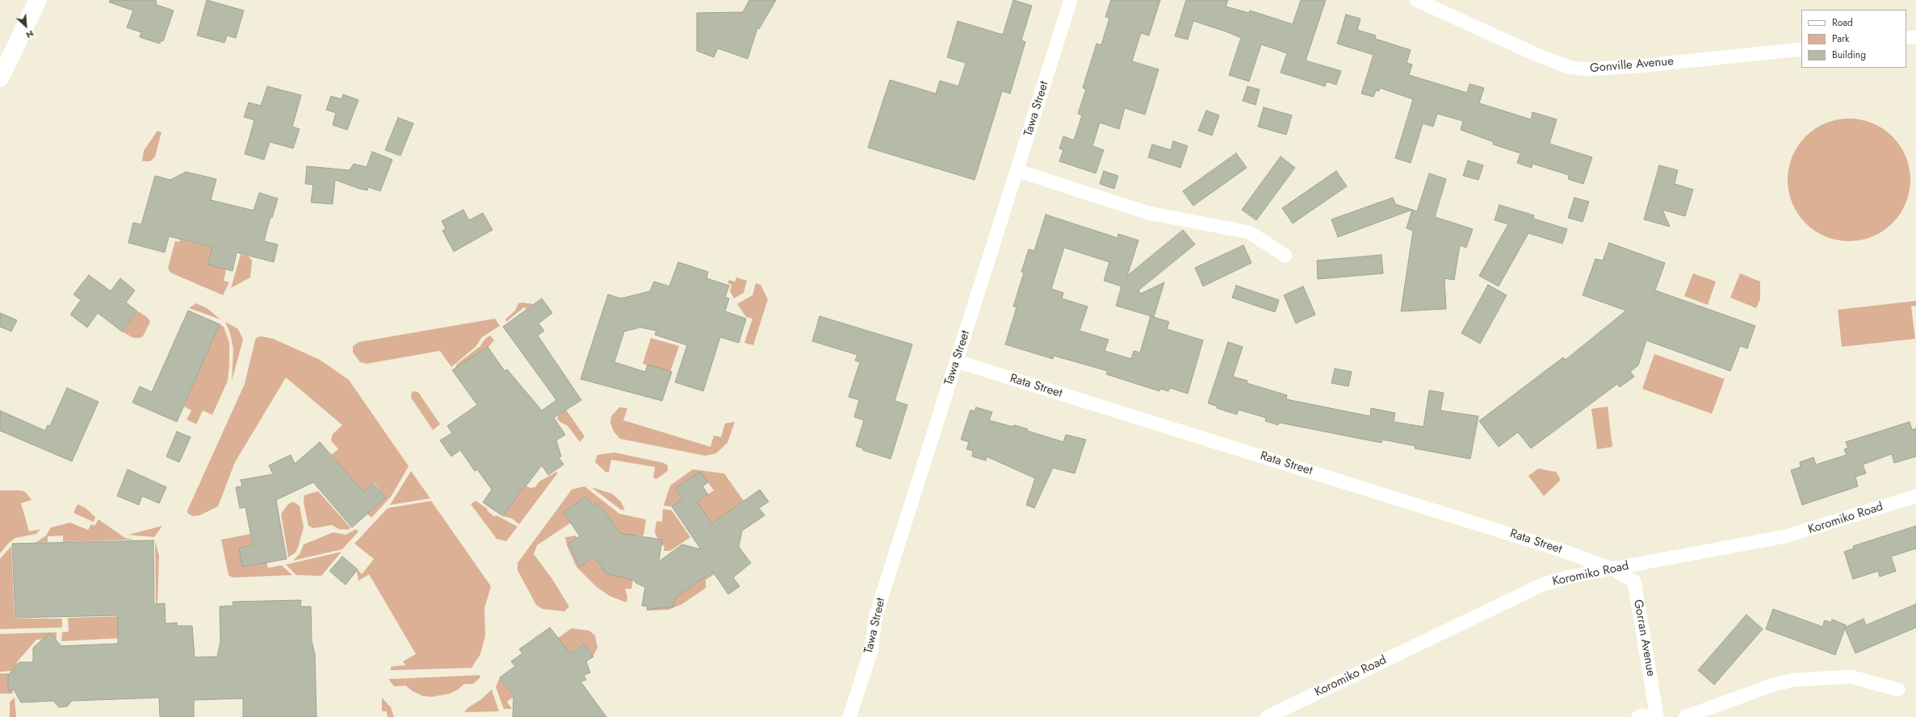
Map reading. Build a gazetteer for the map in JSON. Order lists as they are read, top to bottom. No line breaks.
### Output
{"streets":{"street":["Gonville Avenue","Tawa Street","Rata Street","Koromiko Road","Gorran Avenue"]},"crossings":[["Tawa Street","Rata Street"],["Rata Street","Koromiko Road"],["Rata Street","Gorran Avenue"],["Koromiko Road","Gorran Avenue"]],"legend":["Road","Park","Building"],"north":"bottom right"}
